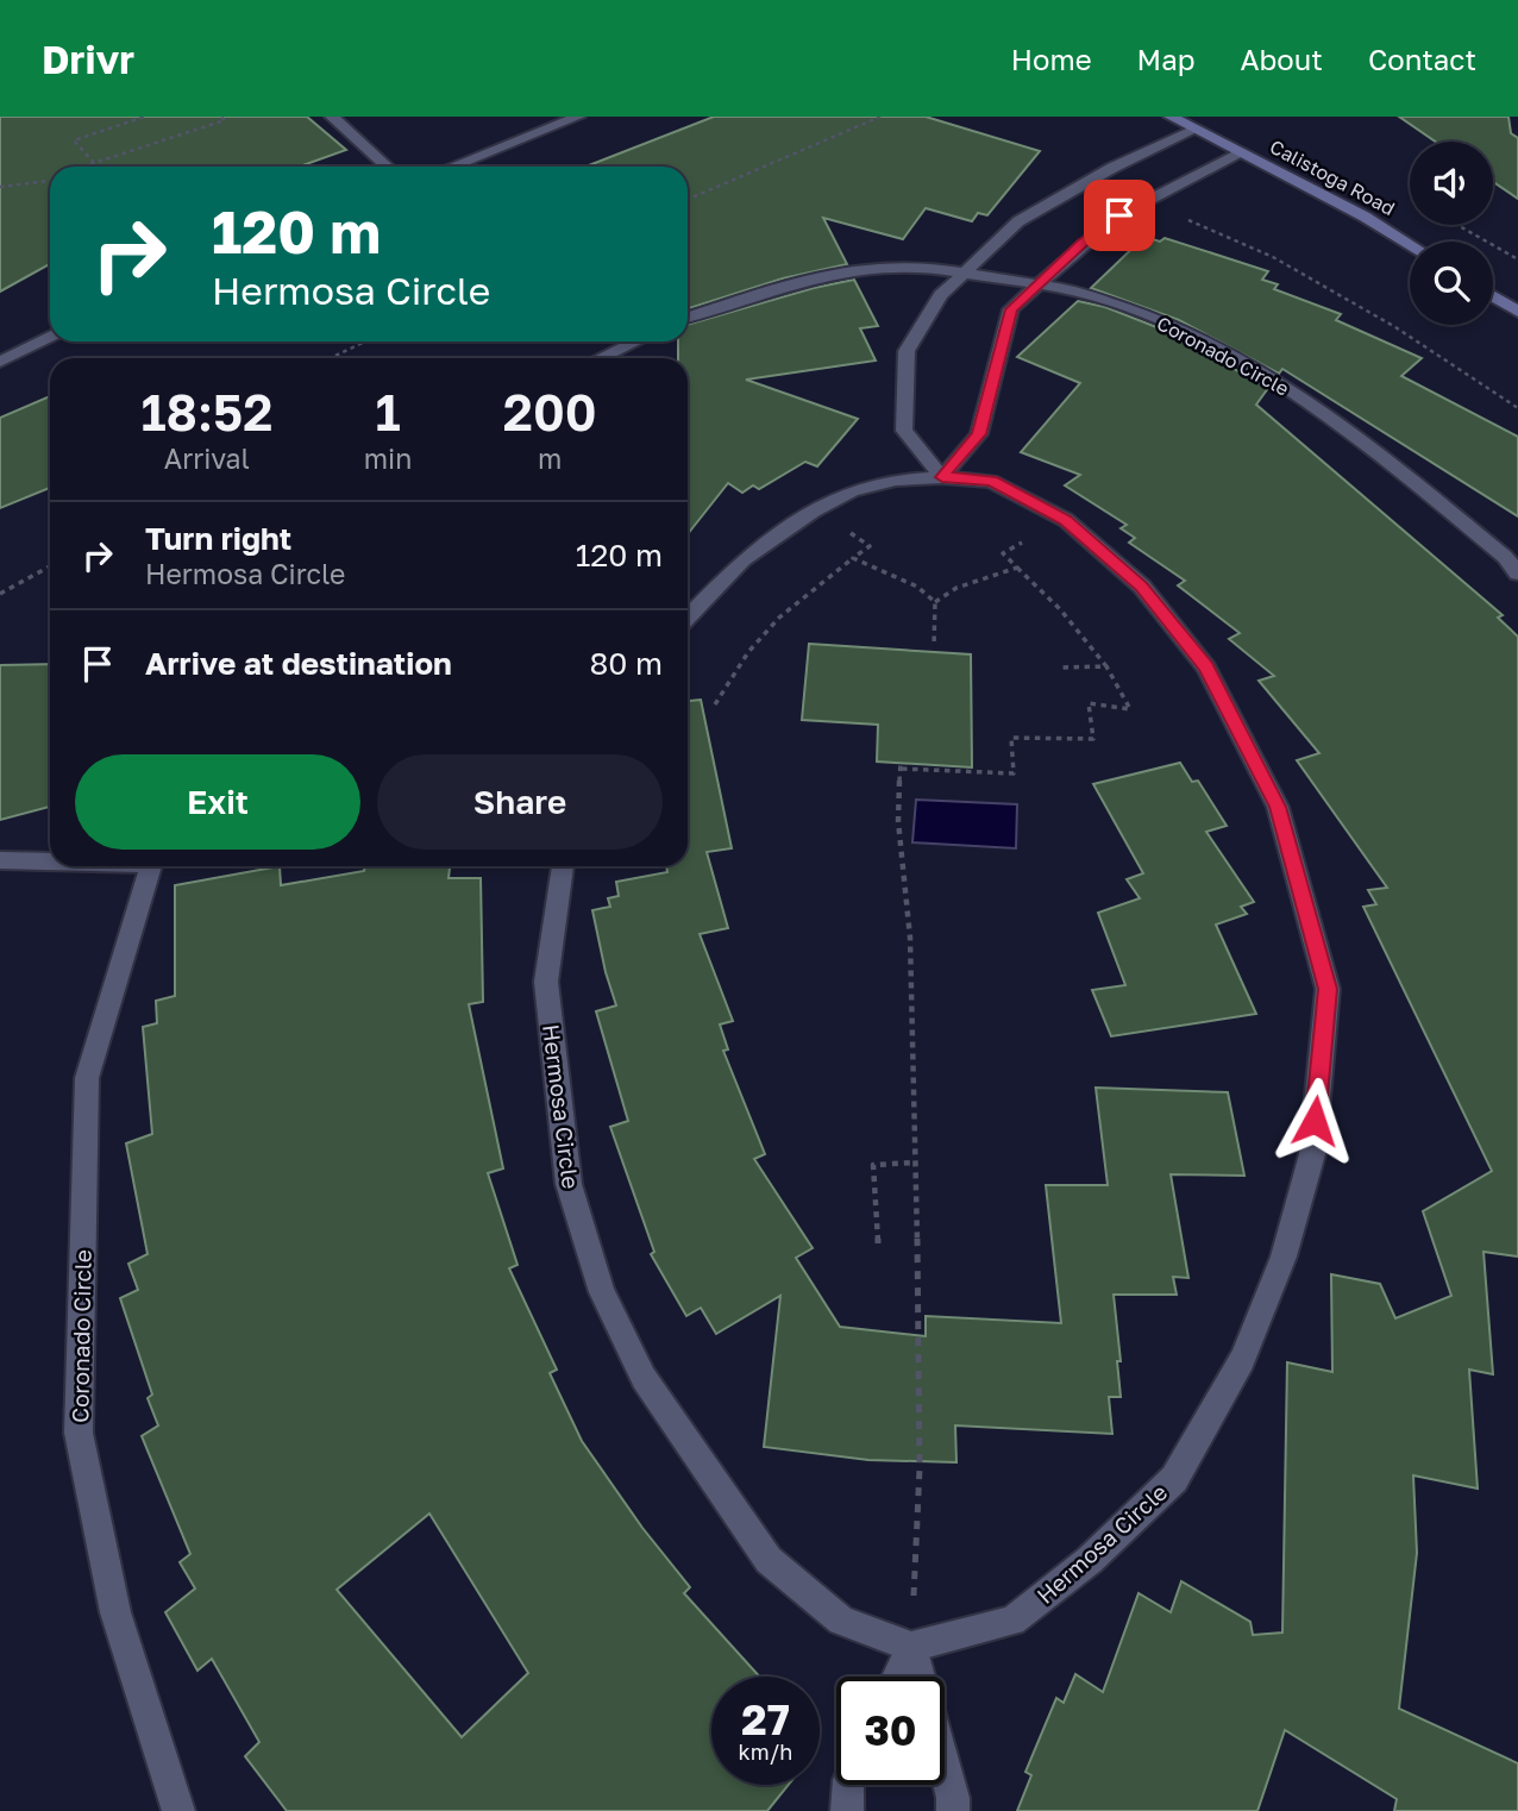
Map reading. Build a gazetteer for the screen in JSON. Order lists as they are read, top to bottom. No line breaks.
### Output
{"streets":{"main road":["Calistoga Road"],"street":["Coronado Circle","Hermosa Circle"]},"page":{"header":"Drivr","nav":["Home","Map","About","Contact"],"turn":["120 m","Hermosa Circle"],"eta":["18:52","Arrival","1","min","200","m"],"list":[{"name":"Turn right","note":"Hermosa Circle","value":"120 m"},{"name":"Arrive at destination","value":"80 m"}],"buttons":["Exit","Share"],"speed":"27 km/h","limit":"30"}}
